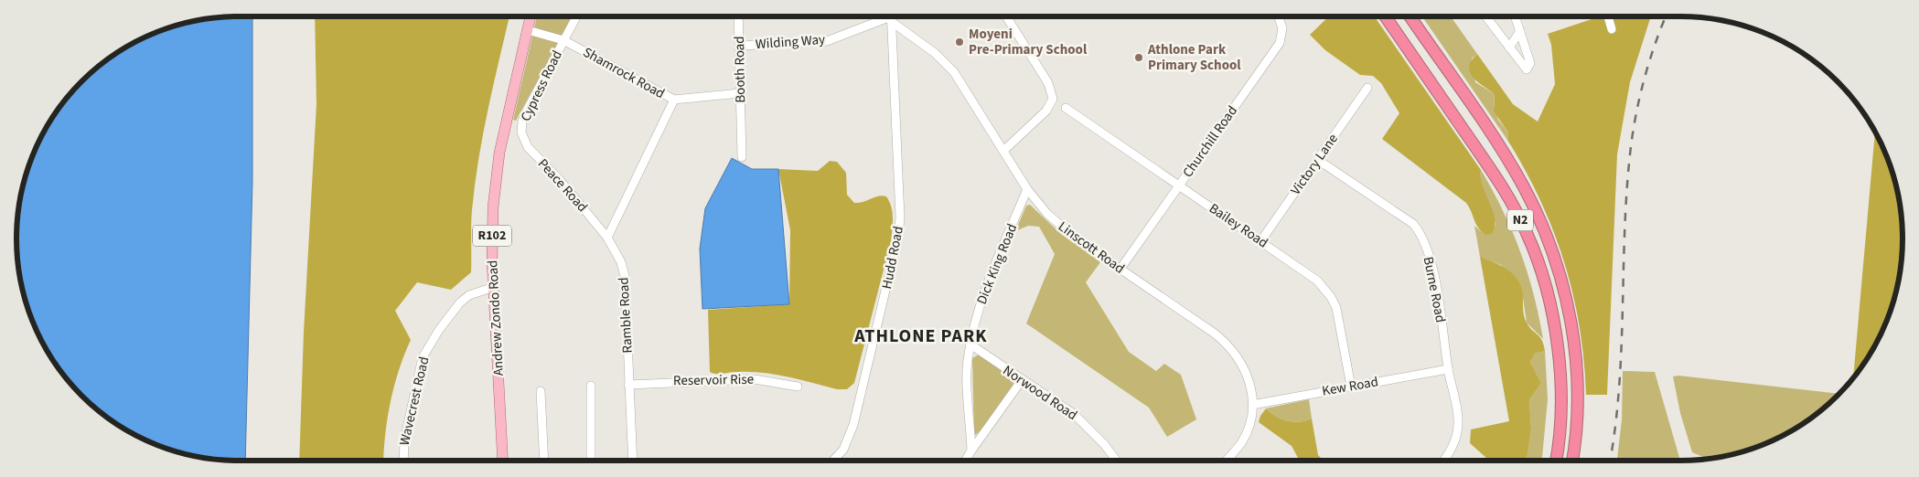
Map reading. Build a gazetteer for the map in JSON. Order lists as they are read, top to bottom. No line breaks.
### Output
{"streets":{"highway":["N2"],"main road":["R102","Andrew Zondo Road"],"street":["Wilding Way","Booth Road","Shamrock Road","Cypress Road","Churchill Road","Victory Lane","Peace Road","Bailey Road","Linscott Road","Hudd Road","Dick King Road","Burne Road","Ramble Road","Reservoir Rise","Kew Road","Norwood Road","Wavecrest Road"]},"crossings":[["Wilding Way","Booth Road"],["Booth Road","Shamrock Road"],["Shamrock Road","Cypress Road"],["Cypress Road","Peace Road"],["Cypress Road","Andrew Zondo Road"],["Churchill Road","Bailey Road"],["Churchill Road","Linscott Road"],["Victory Lane","Bailey Road"],["Victory Lane","Burne Road"],["Peace Road","Ramble Road"],["Bailey Road","Kew Road"],["Linscott Road","Dick King Road"],["Linscott Road","Kew Road"],["Dick King Road","Norwood Road"],["Burne Road","Kew Road"],["Ramble Road","Reservoir Rise"],["Andrew Zondo Road","Wavecrest Road"]],"districts":["ATHLONE PARK"],"places":["Moyeni Pre-Primary School","Athlone Park Primary School"]}
